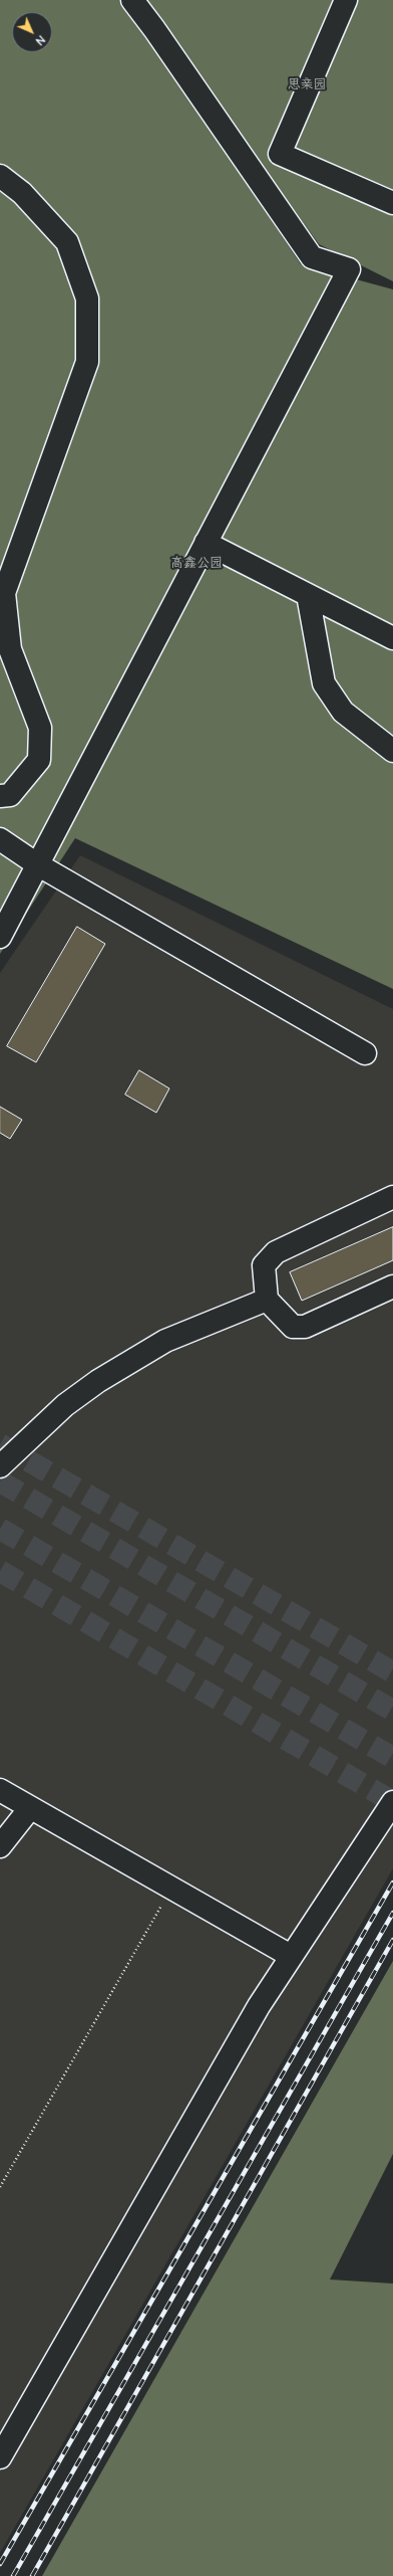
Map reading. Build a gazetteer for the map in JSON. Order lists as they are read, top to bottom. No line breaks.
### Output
{"parks":["思亲园","高鑫公园"],"north":"bottom right"}
